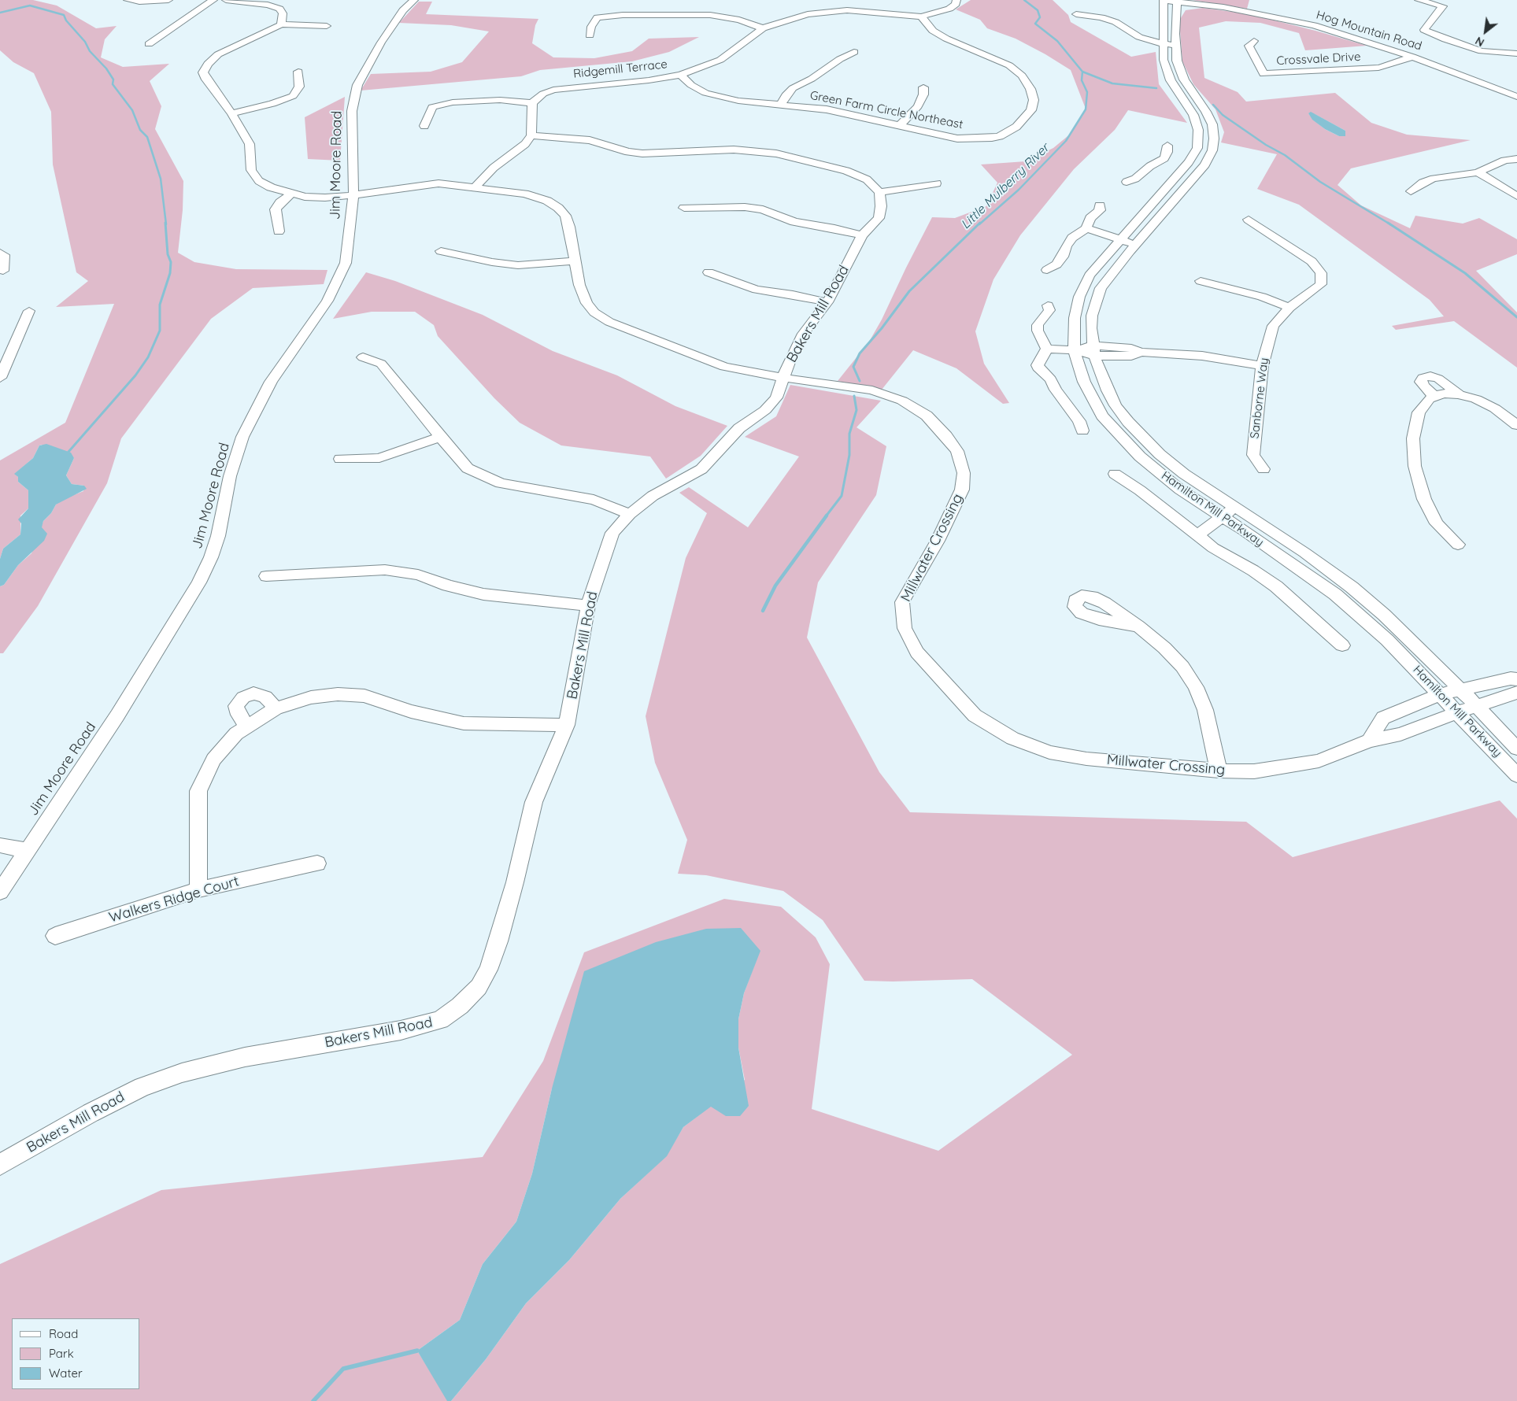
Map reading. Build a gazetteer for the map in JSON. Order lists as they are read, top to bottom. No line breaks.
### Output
{"streets":{"street":["Hog Mountain Road","Crossvale Drive","Ridgemill Terrace","Green Farm Circle Northeast","Jim Moore Road","Bakers Mill Road","Sanborne Way","Hamilton Mill Parkway","Millwater Crossing","Walkers Ridge Court"]},"crossings":[["Hog Mountain Road","Crossvale Drive"],["Hog Mountain Road","Hamilton Mill Parkway"],["Ridgemill Terrace","Green Farm Circle Northeast"],["Jim Moore Road","Millwater Crossing"],["Bakers Mill Road","Millwater Crossing"],["Hamilton Mill Parkway","Millwater Crossing"]],"water":["Little Mulberry River"],"legend":["Road","Park","Water"],"north":"bottom left"}
